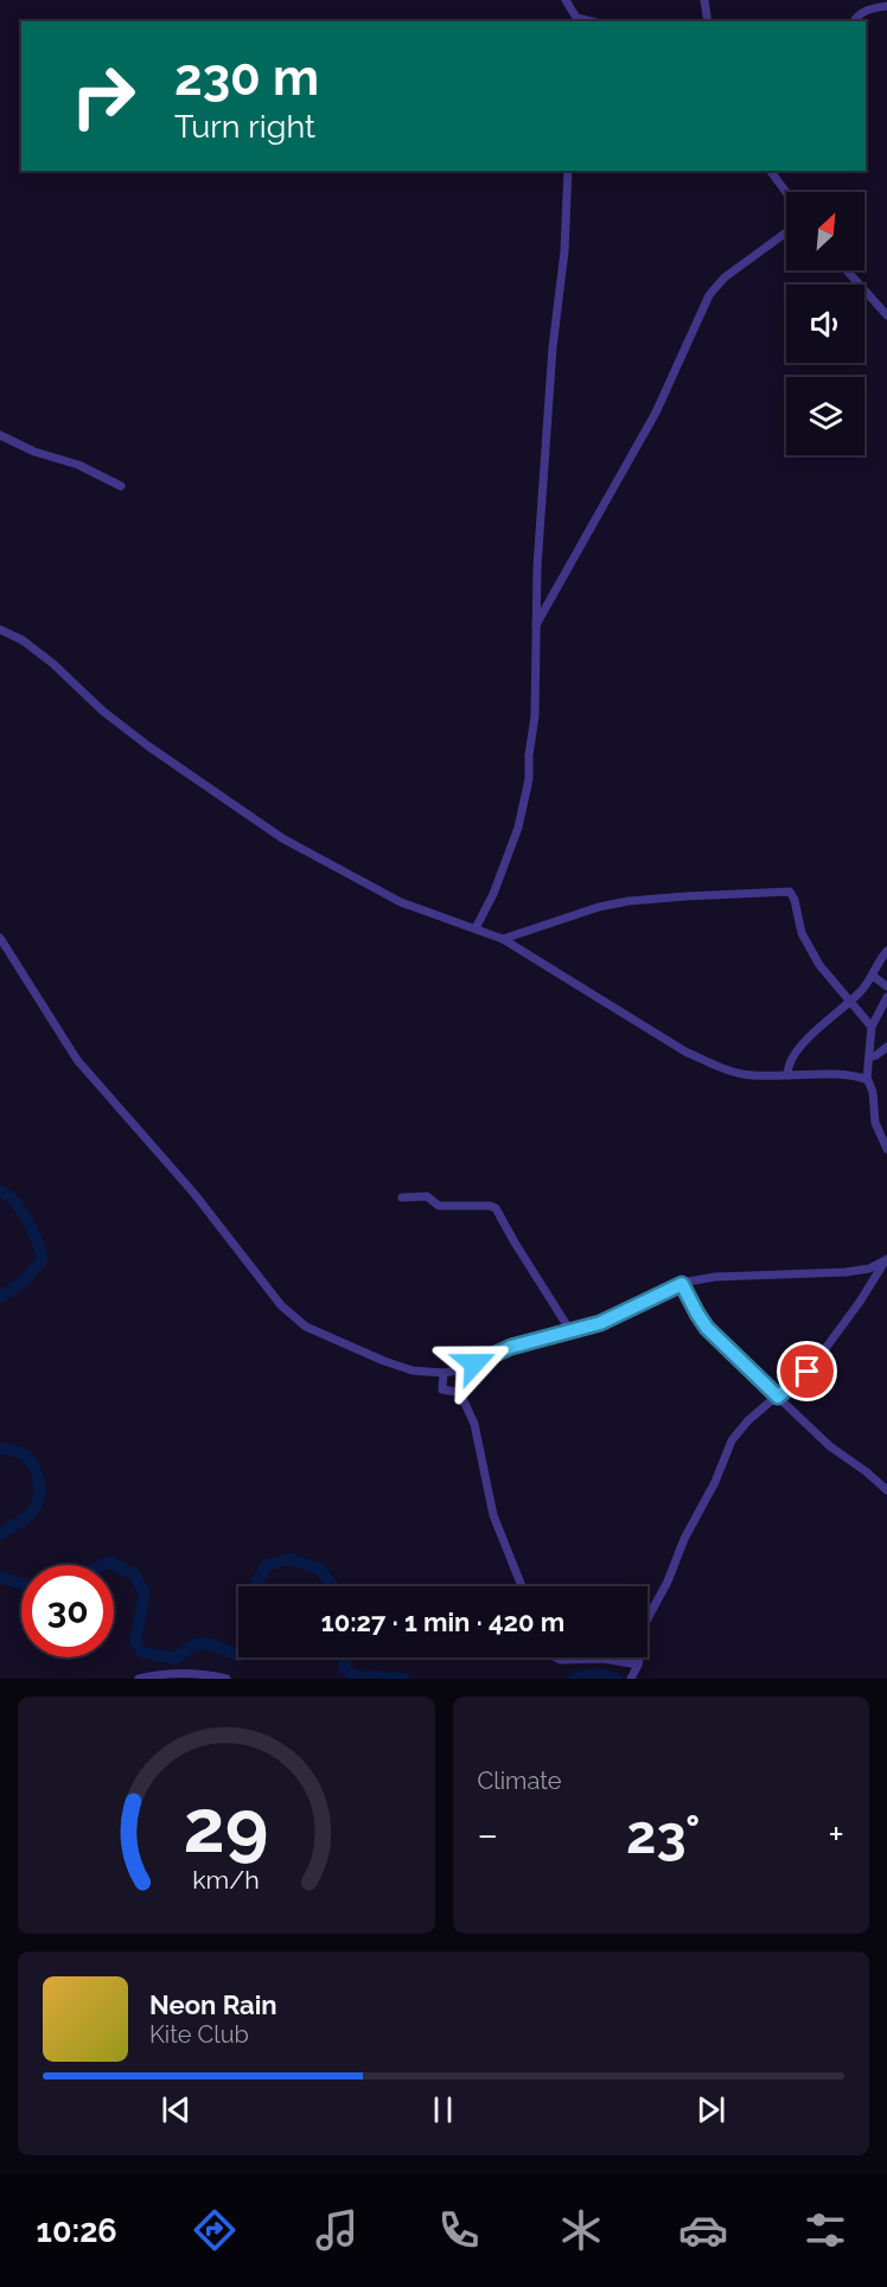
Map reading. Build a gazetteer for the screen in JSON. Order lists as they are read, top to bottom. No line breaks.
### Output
{"north":"top right","page":{"turn":["230 m","Turn right"],"limit":"30","trip":"10:27 · 1 min · 420 m","tile":"Climate","heat":["−","23°","+"],"song":["Neon Rain","Kite Club"],"tabs":"10:26","gauge":["29","km/h"]}}
